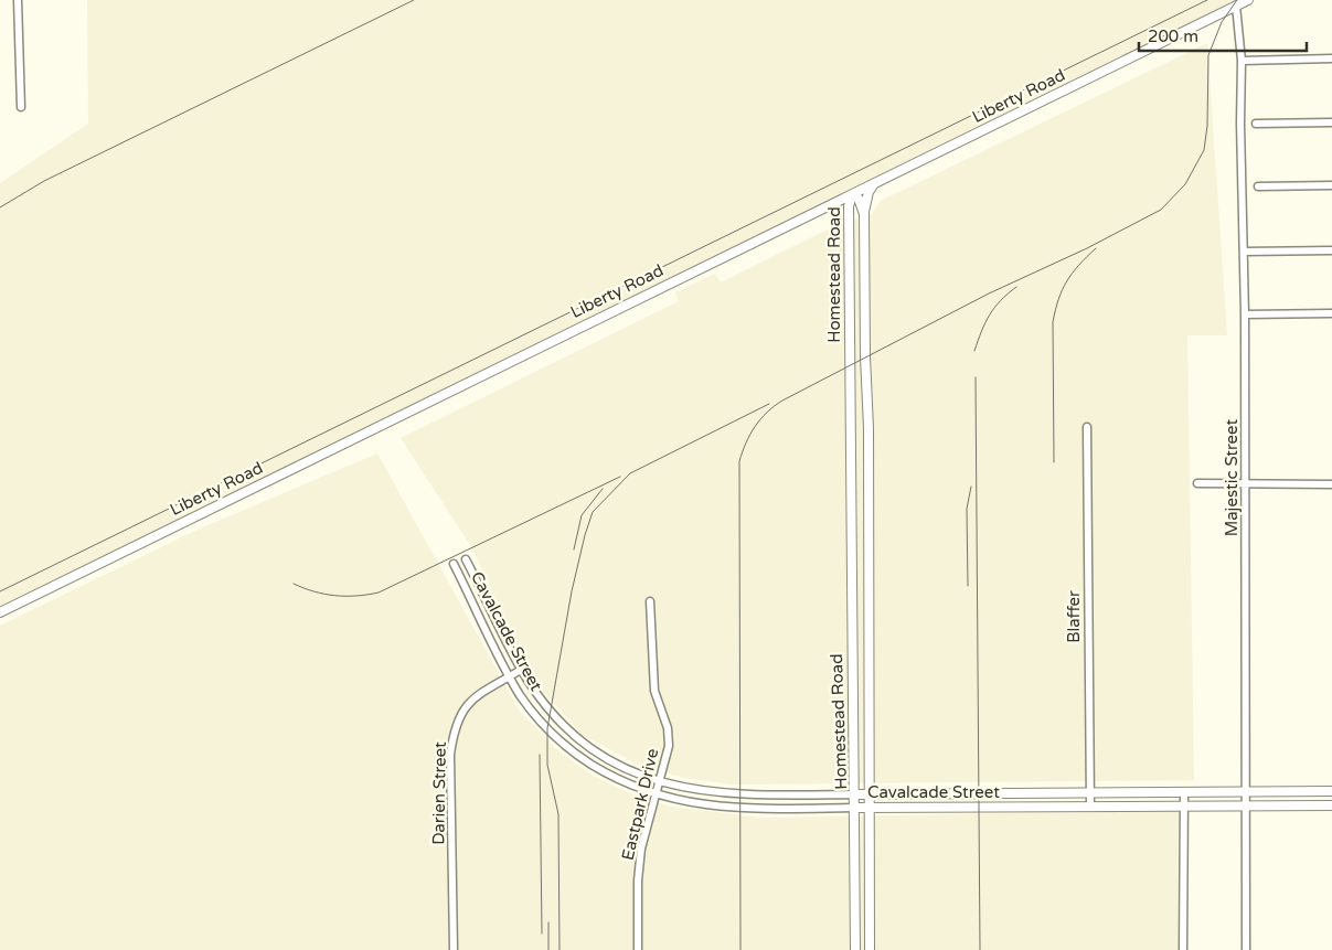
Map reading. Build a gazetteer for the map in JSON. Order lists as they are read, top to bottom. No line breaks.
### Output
{"streets":{"main road":["Liberty Road","Homestead Road","Cavalcade Street"],"street":["Majestic Street","Blaffer","Darien Street","Eastpark Drive"]},"crossings":[["Liberty Road","Homestead Road"],["Liberty Road","Majestic Street"],["Homestead Road","Cavalcade Street"],["Majestic Street","Cavalcade Street"],["Blaffer","Cavalcade Street"],["Cavalcade Street","Darien Street"],["Cavalcade Street","Eastpark Drive"]],"scale_bar":"200 m"}
